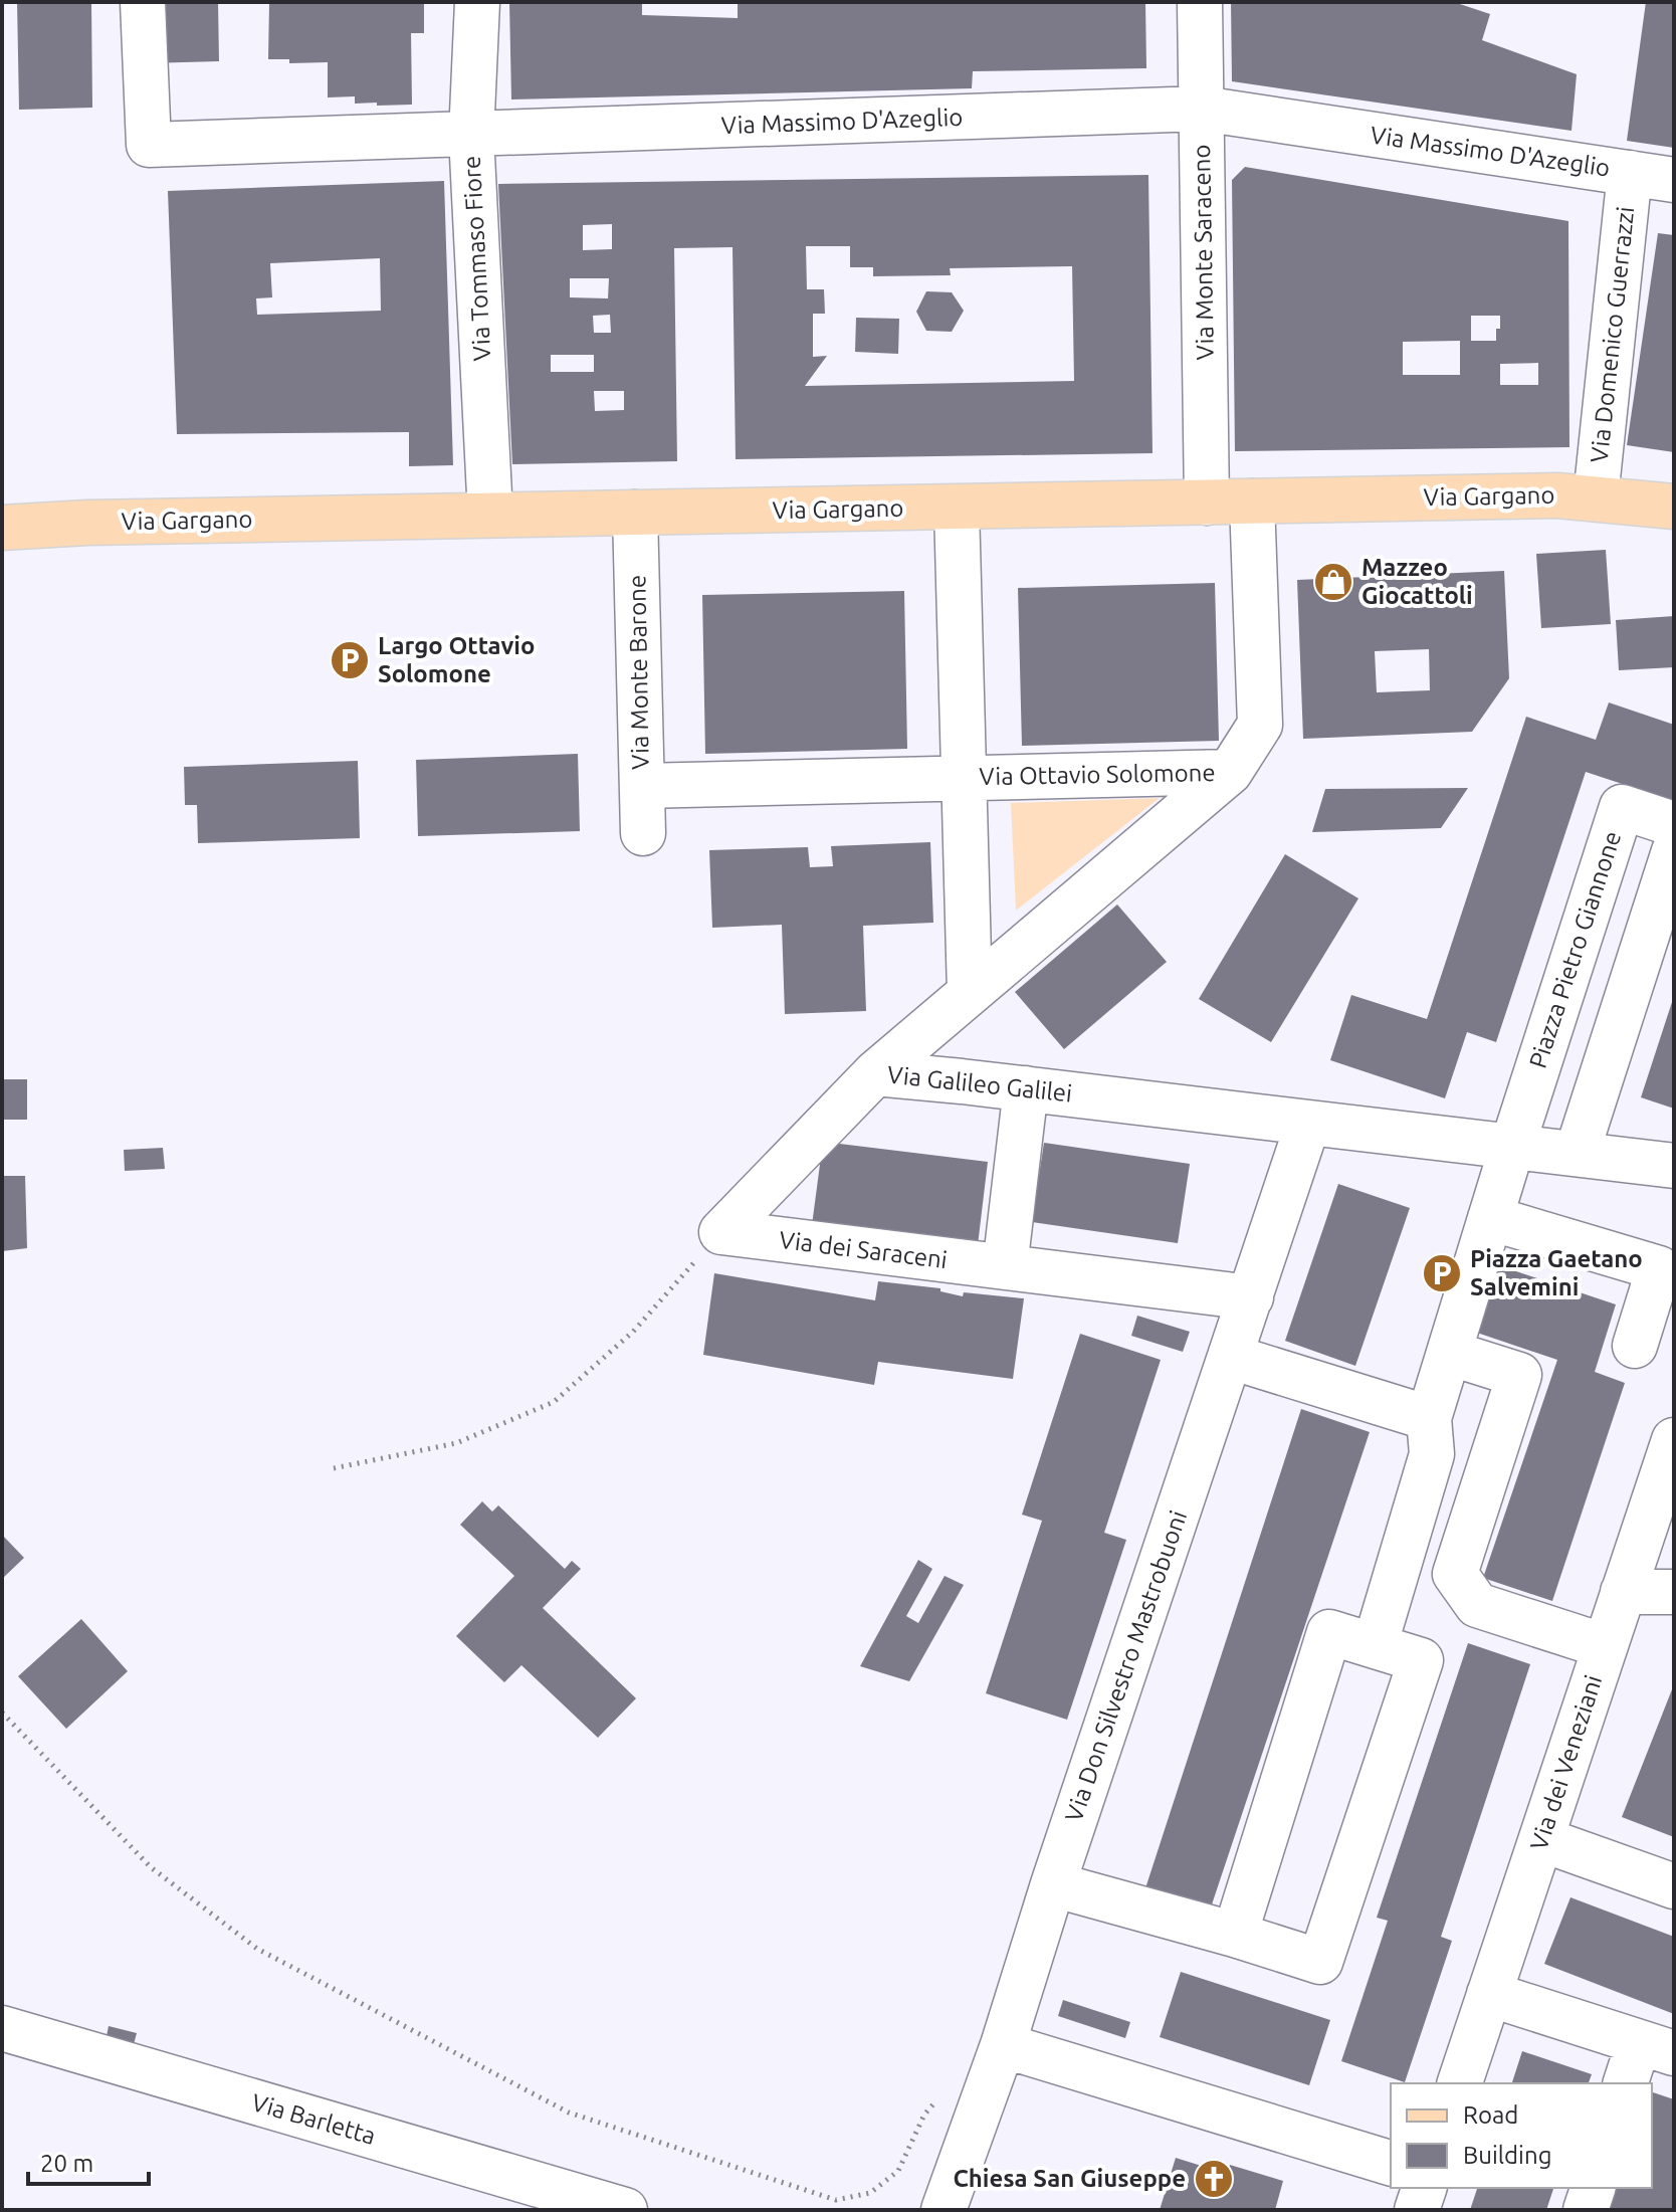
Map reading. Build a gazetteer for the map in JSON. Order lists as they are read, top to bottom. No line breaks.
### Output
{"streets":{"main road":["Via Gargano"],"street":["Via Massimo D'Azeglio","Via Monte Saraceno","Via Tommaso Fiore","Via Domenico Guerrazzi","Via Monte Barone","Via Ottavio Solomone","Piazza Pietro Giannone","Via Galileo Galilei","Via dei Saraceni","Via Don Silvestro Mastrobuoni","Via dei Veneziani","Via Barletta"]},"crossings":[["Via Massimo D'Azeglio","Via Monte Saraceno"],["Via Massimo D'Azeglio","Via Tommaso Fiore"],["Via Massimo D'Azeglio","Via Domenico Guerrazzi"],["Via Monte Saraceno","Via Gargano"],["Via Tommaso Fiore","Via Gargano"],["Via Domenico Guerrazzi","Via Gargano"],["Via Gargano","Via Monte Barone"],["Via Monte Barone","Via Ottavio Solomone"],["Via Ottavio Solomone","Via Galileo Galilei"],["Piazza Pietro Giannone","Via Galileo Galilei"],["Via Galileo Galilei","Via dei Saraceni"],["Via Galileo Galilei","Via Don Silvestro Mastrobuoni"],["Via dei Saraceni","Via Don Silvestro Mastrobuoni"]],"places":{"shop":["Mazzeo Giocattoli"],"parking":["Largo Ottavio Solomone","Piazza Gaetano Salvemini"],"church":["Chiesa San Giuseppe"]},"legend":["Road","Building"],"scale_bar":"20 m"}
